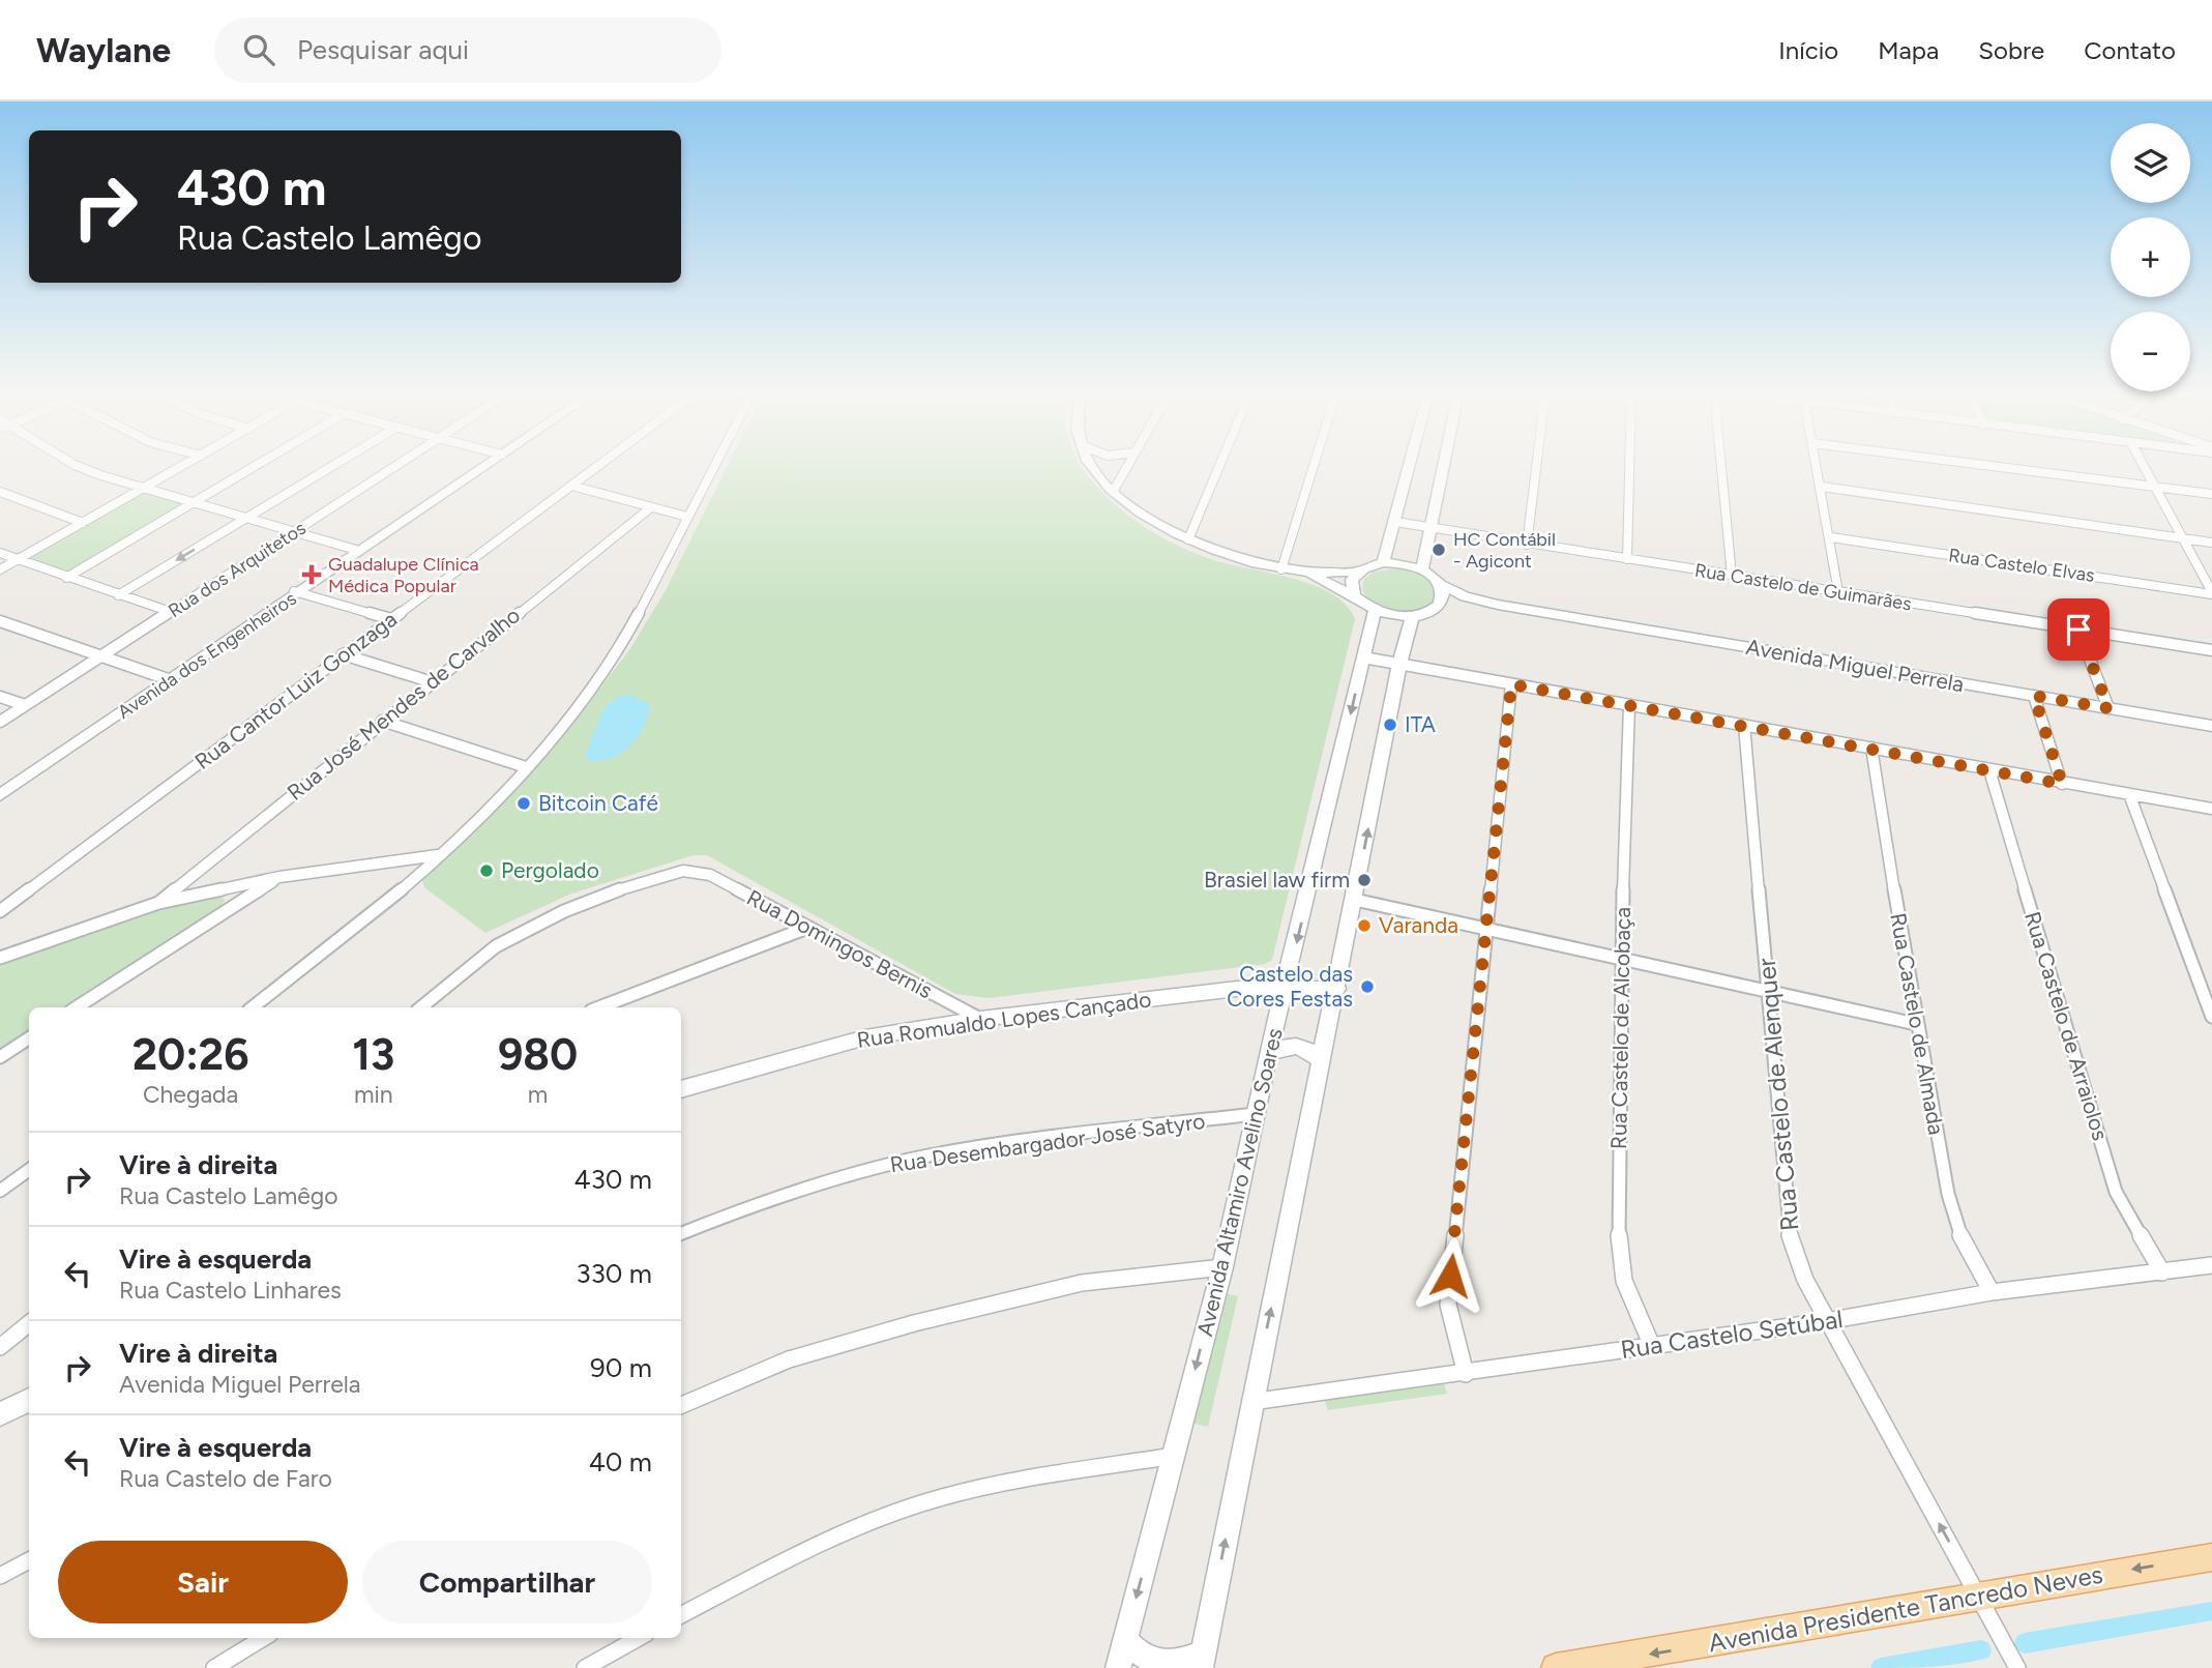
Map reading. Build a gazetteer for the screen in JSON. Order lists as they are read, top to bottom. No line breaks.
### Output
{"streets":{"main road":["Avenida Presidente Tancredo Neves"],"street":["Rua Castelo Elvas","Rua dos Arquitetos","Rua Castelo de Guimarães","Avenida dos Engenheiros","Avenida Miguel Perrela","Rua Cantor Luiz Gonzaga","Rua José Mendes de Carvalho","Rua Domingos Bernis","Rua Romualdo Lopes Cançado","Rua Castelo de Almada","Rua Castelo de Arraiolos","Rua Castelo de Alcobaça","Rua Castelo de Alenquer","Rua Desembargador José Satyro","Avenida Altamiro Avelino Soares","Rua Castelo Setúbal"]},"crossings":[["Rua Domingos Bernis","Rua Romualdo Lopes Cançado"],["Rua Romualdo Lopes Cançado","Avenida Altamiro Avelino Soares"],["Rua Castelo de Almada","Rua Castelo Setúbal"],["Rua Castelo de Arraiolos","Rua Castelo Setúbal"],["Rua Castelo de Alcobaça","Rua Castelo Setúbal"],["Rua Castelo de Alenquer","Rua Castelo Setúbal"],["Rua Castelo de Alenquer","Avenida Presidente Tancredo Neves"],["Rua Desembargador José Satyro","Avenida Altamiro Avelino Soares"]],"one_way":["Avenida Presidente Tancredo Neves"],"places":{"other":["HC Contábil - Agicont","ITA","Bitcoin Café","Pergolado","Brasiel law firm","Varanda","Castelo das Cores Festas"],"health":["Guadalupe Clínica Médica Popular"]},"page":{"header":"Waylane","search":"Pesquisar aqui","nav":["Início","Mapa","Sobre","Contato"],"map_buttons":["+","−"],"turn":["430 m","Rua Castelo Lamêgo"],"eta":["20:26","Chegada","13","min","980","m"],"list":[{"name":"Vire à direita","note":"Rua Castelo Lamêgo","value":"430 m"},{"name":"Vire à esquerda","note":"Rua Castelo Linhares","value":"330 m"},{"name":"Vire à direita","note":"Avenida Miguel Perrela","value":"90 m"},{"name":"Vire à esquerda","note":"Rua Castelo de Faro","value":"40 m"}],"buttons":["Sair","Compartilhar"]}}
